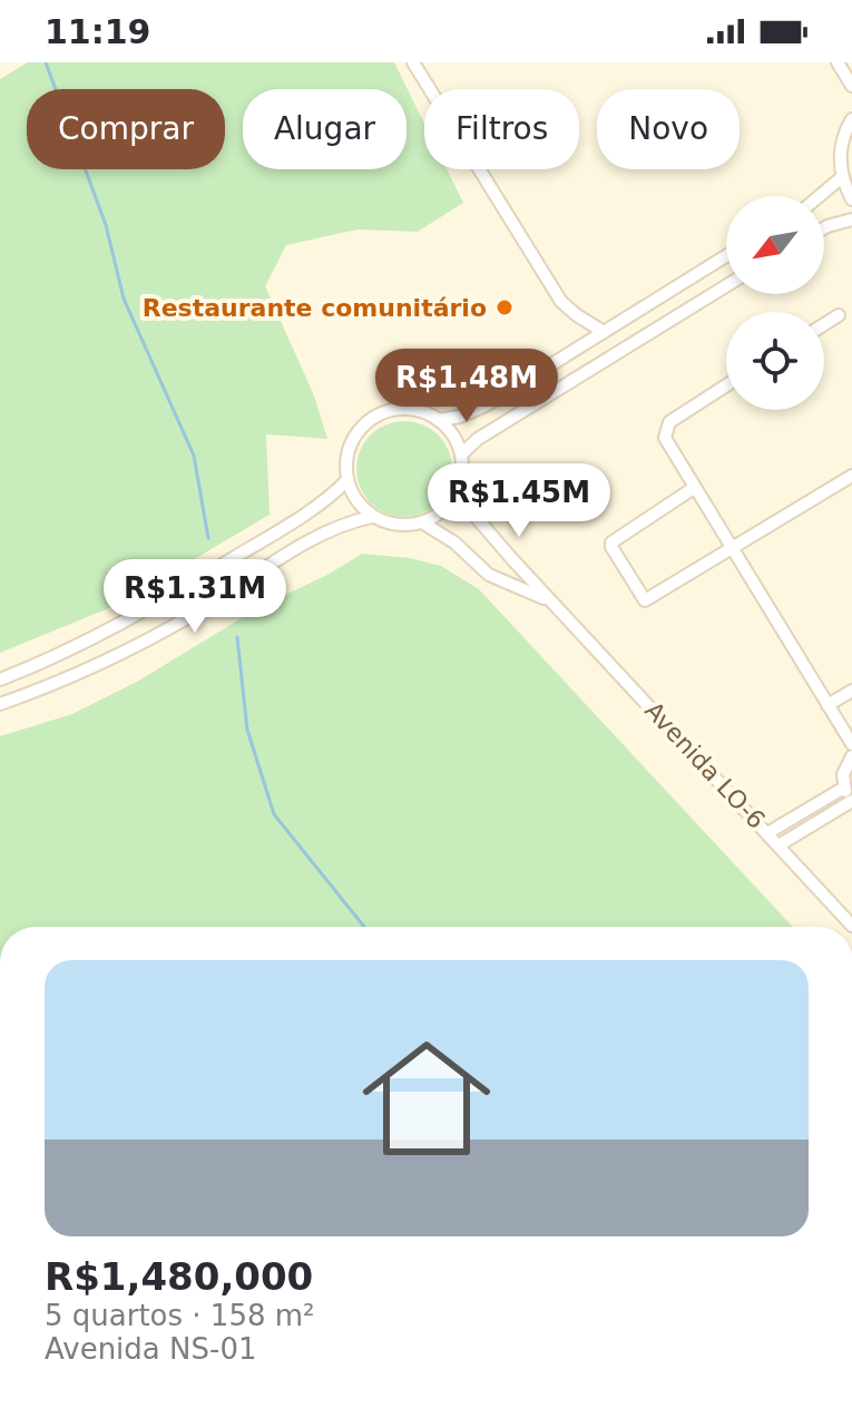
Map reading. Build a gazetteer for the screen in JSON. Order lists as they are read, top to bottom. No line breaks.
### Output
{"streets":{"street":["Avenida LO-6"]},"places":["Restaurante comunitário"],"north":"bottom left","page":{"status":"11:19","chip":["Comprar","Alugar","Filtros","Novo"],"price":["R$1.48M","R$1.45M","R$1.31M"],"list":[{"name":"R$1,480,000","note":"5 quartos · 158 m² · Avenida NS-01"}]}}
